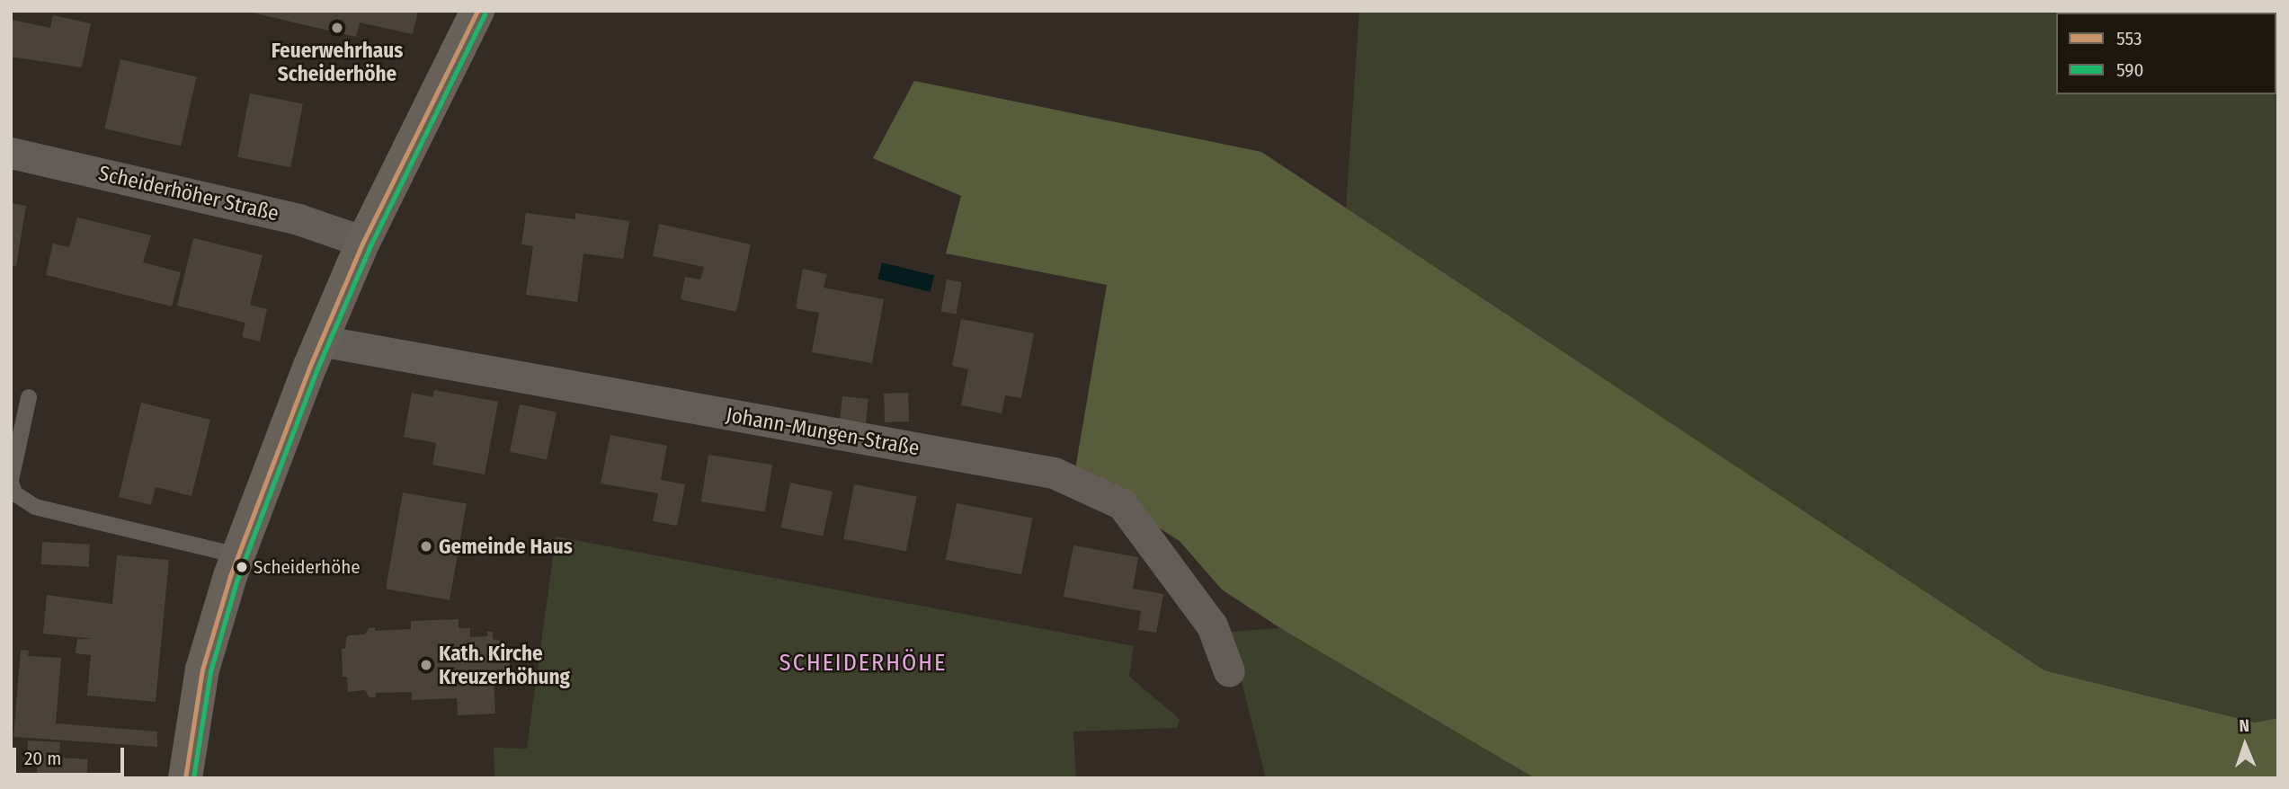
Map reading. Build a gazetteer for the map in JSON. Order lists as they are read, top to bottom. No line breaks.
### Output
{"streets":{"street":["Scheiderhöher Straße","Johann-Mungen-Straße"]},"districts":["SCHEIDERHÖHE"],"places":["Feuerwehrhaus Scheiderhöhe","Gemeinde Haus","Scheiderhöhe","Kath. Kirche Kreuzerhöhung"],"lines":["transit line 553","transit line 590"],"legend":["553","590"],"scale_bar":"20 m","north":"top"}
